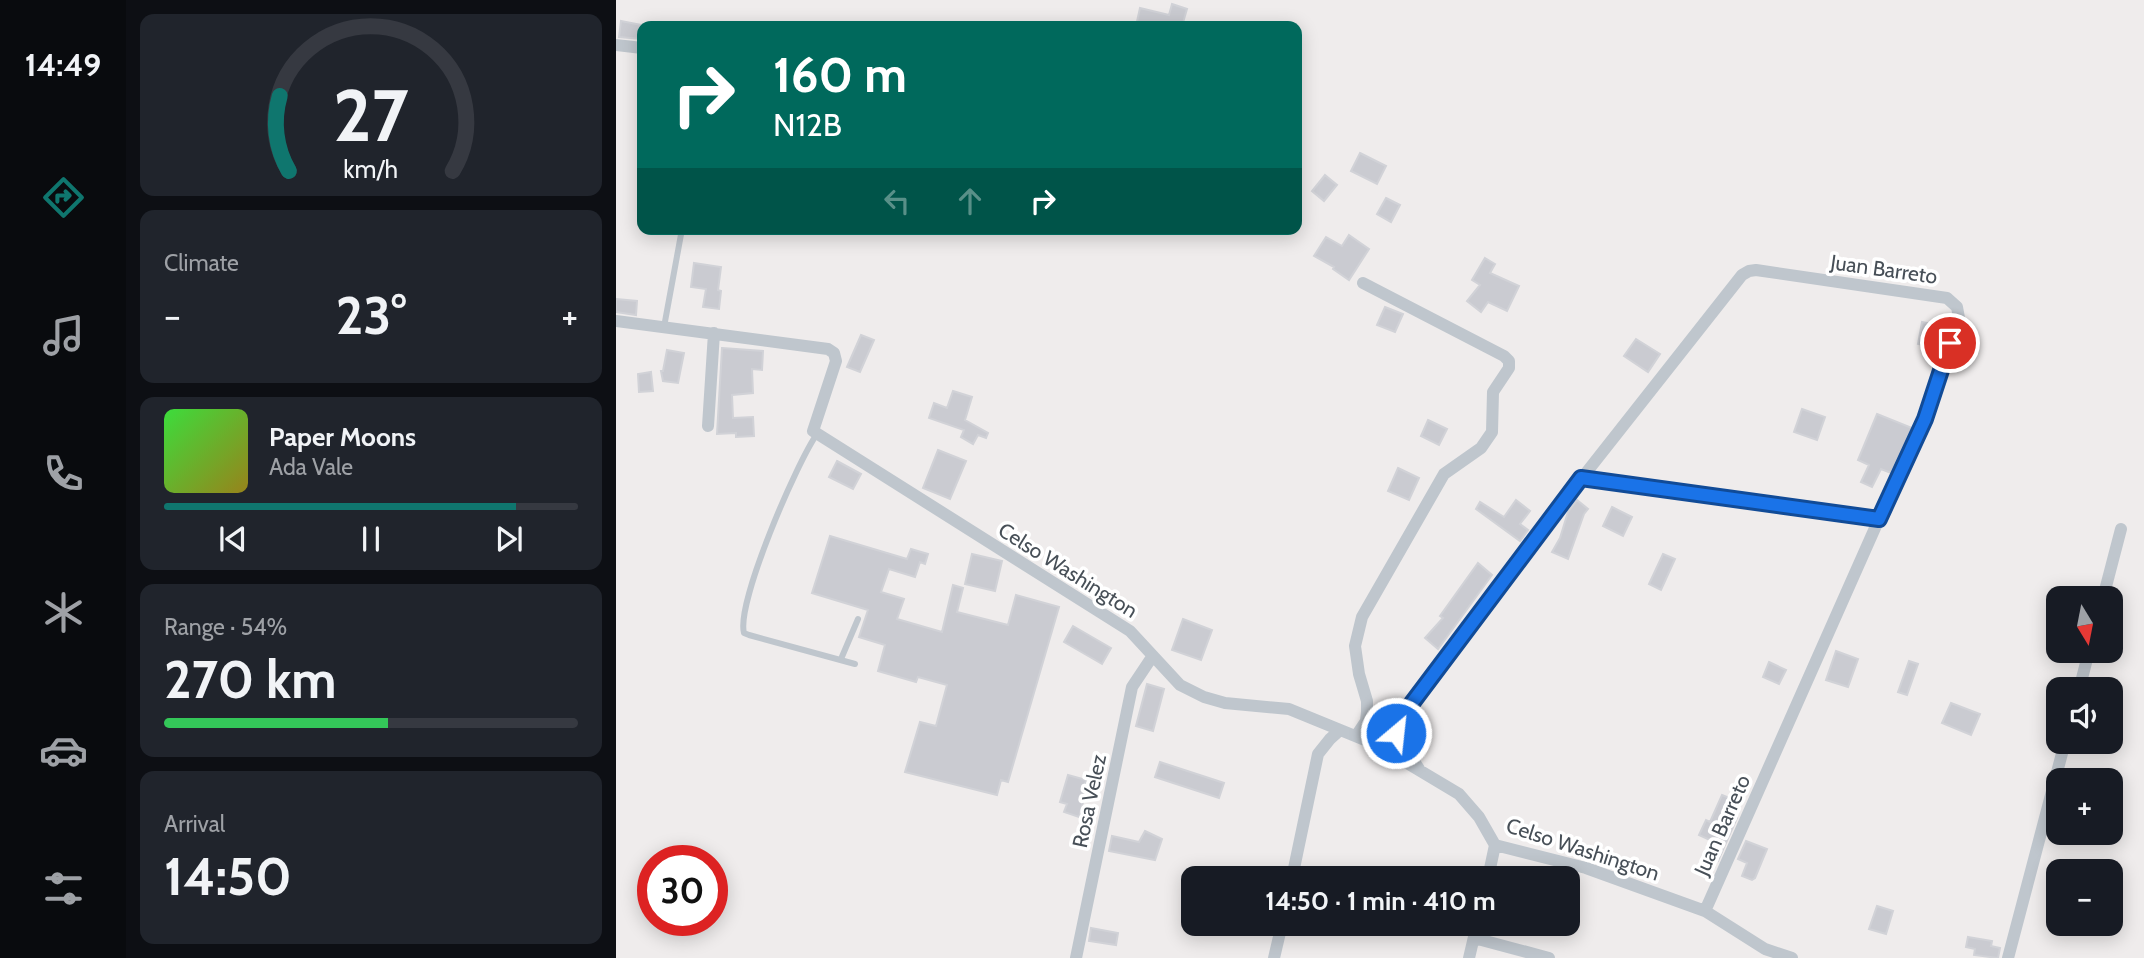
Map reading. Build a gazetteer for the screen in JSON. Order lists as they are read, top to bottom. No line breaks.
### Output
{"streets":{"street":["Juan Barreto","Celso Washington","Rosa Velez"]},"crossings":[["Juan Barreto","Celso Washington"],["Celso Washington","Rosa Velez"]],"north":"bottom","page":{"tabs":"14:49","turn":["160 m","N12B"],"tile":["Climate",["Range · 54%","270 km"],["Arrival","14:50"]],"heat":["−","23°","+"],"song":["Paper Moons","Ada Vale"],"map_buttons":["+","−"],"limit":"30","trip":"14:50 · 1 min · 410 m","gauge":["27","km/h"]}}
